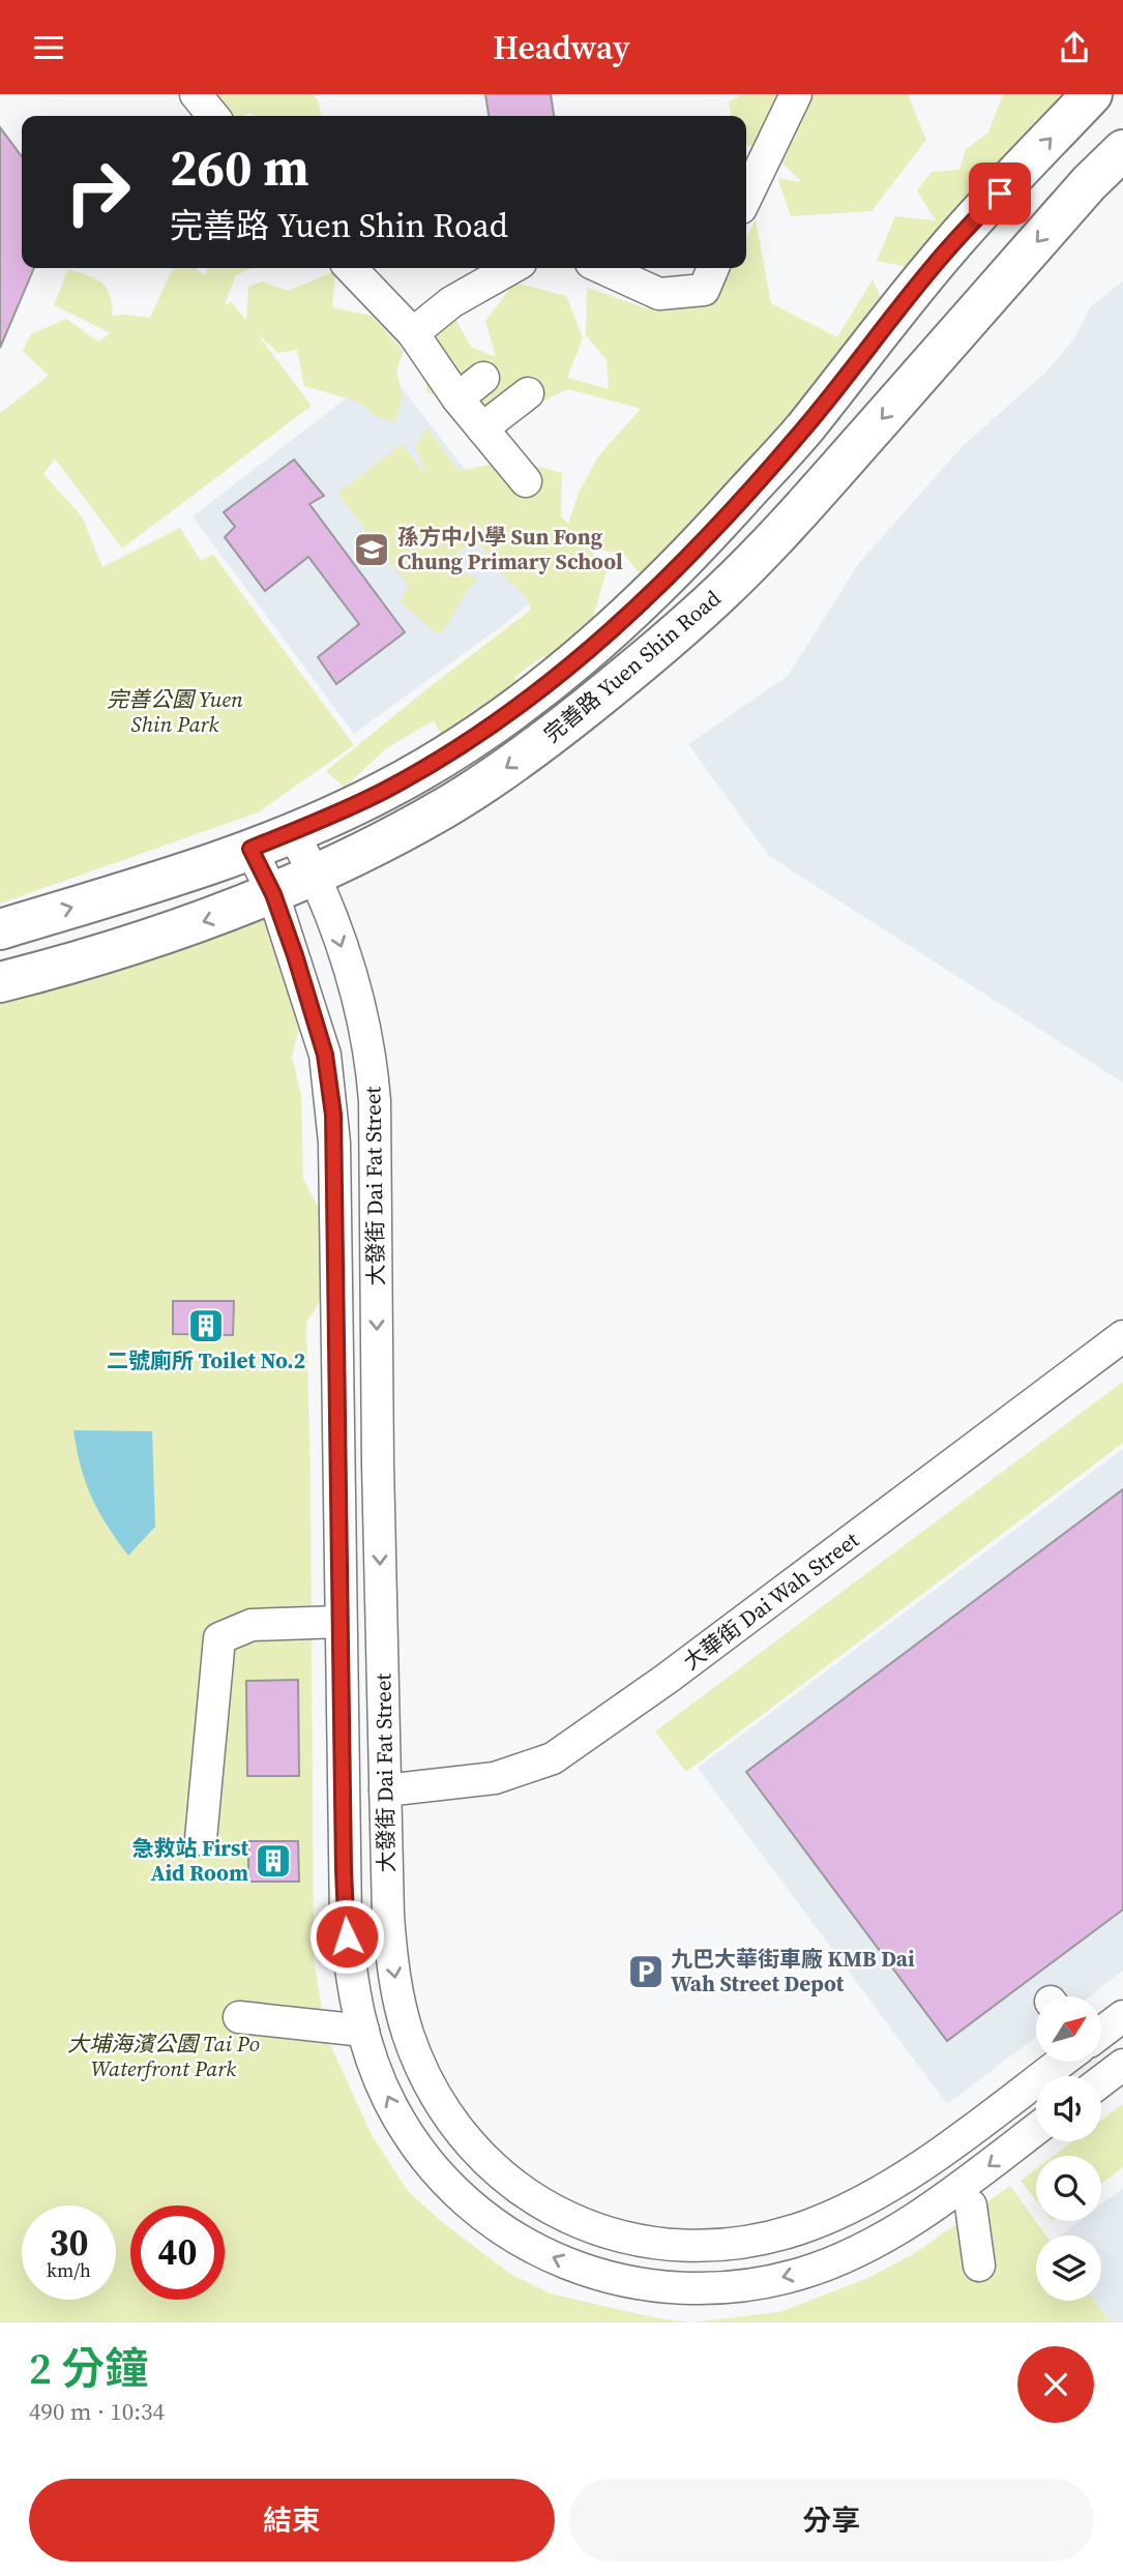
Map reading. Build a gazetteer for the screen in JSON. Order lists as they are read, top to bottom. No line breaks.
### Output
{"streets":{"main road":["完善路 Yuen Shin Road"],"street":["大發街 Dai Fat Street","大華街 Dai Wah Street"]},"crossings":[["完善路 Yuen Shin Road","大發街 Dai Fat Street"],["大發街 Dai Fat Street","大華街 Dai Wah Street"]],"parks":["完善公園 Yuen Shin Park","大埔海濱公園 Tai Po Waterfront Park"],"places":{"school or university":["孫方中小學 Sun Fong Chung Primary School"],"building":["二號廁所 Toilet No.2","急救站 First Aid Room"],"parking":["九巴大華街車廠 KMB Dai Wah Street Depot"]},"north":"top right","page":{"header":"Headway","turn":["260 m","完善路 Yuen Shin Road"],"speed":"30 km/h","limit":"40","heading":["2 分鐘","490 m · 10:34"],"buttons":["結束","分享"]}}
